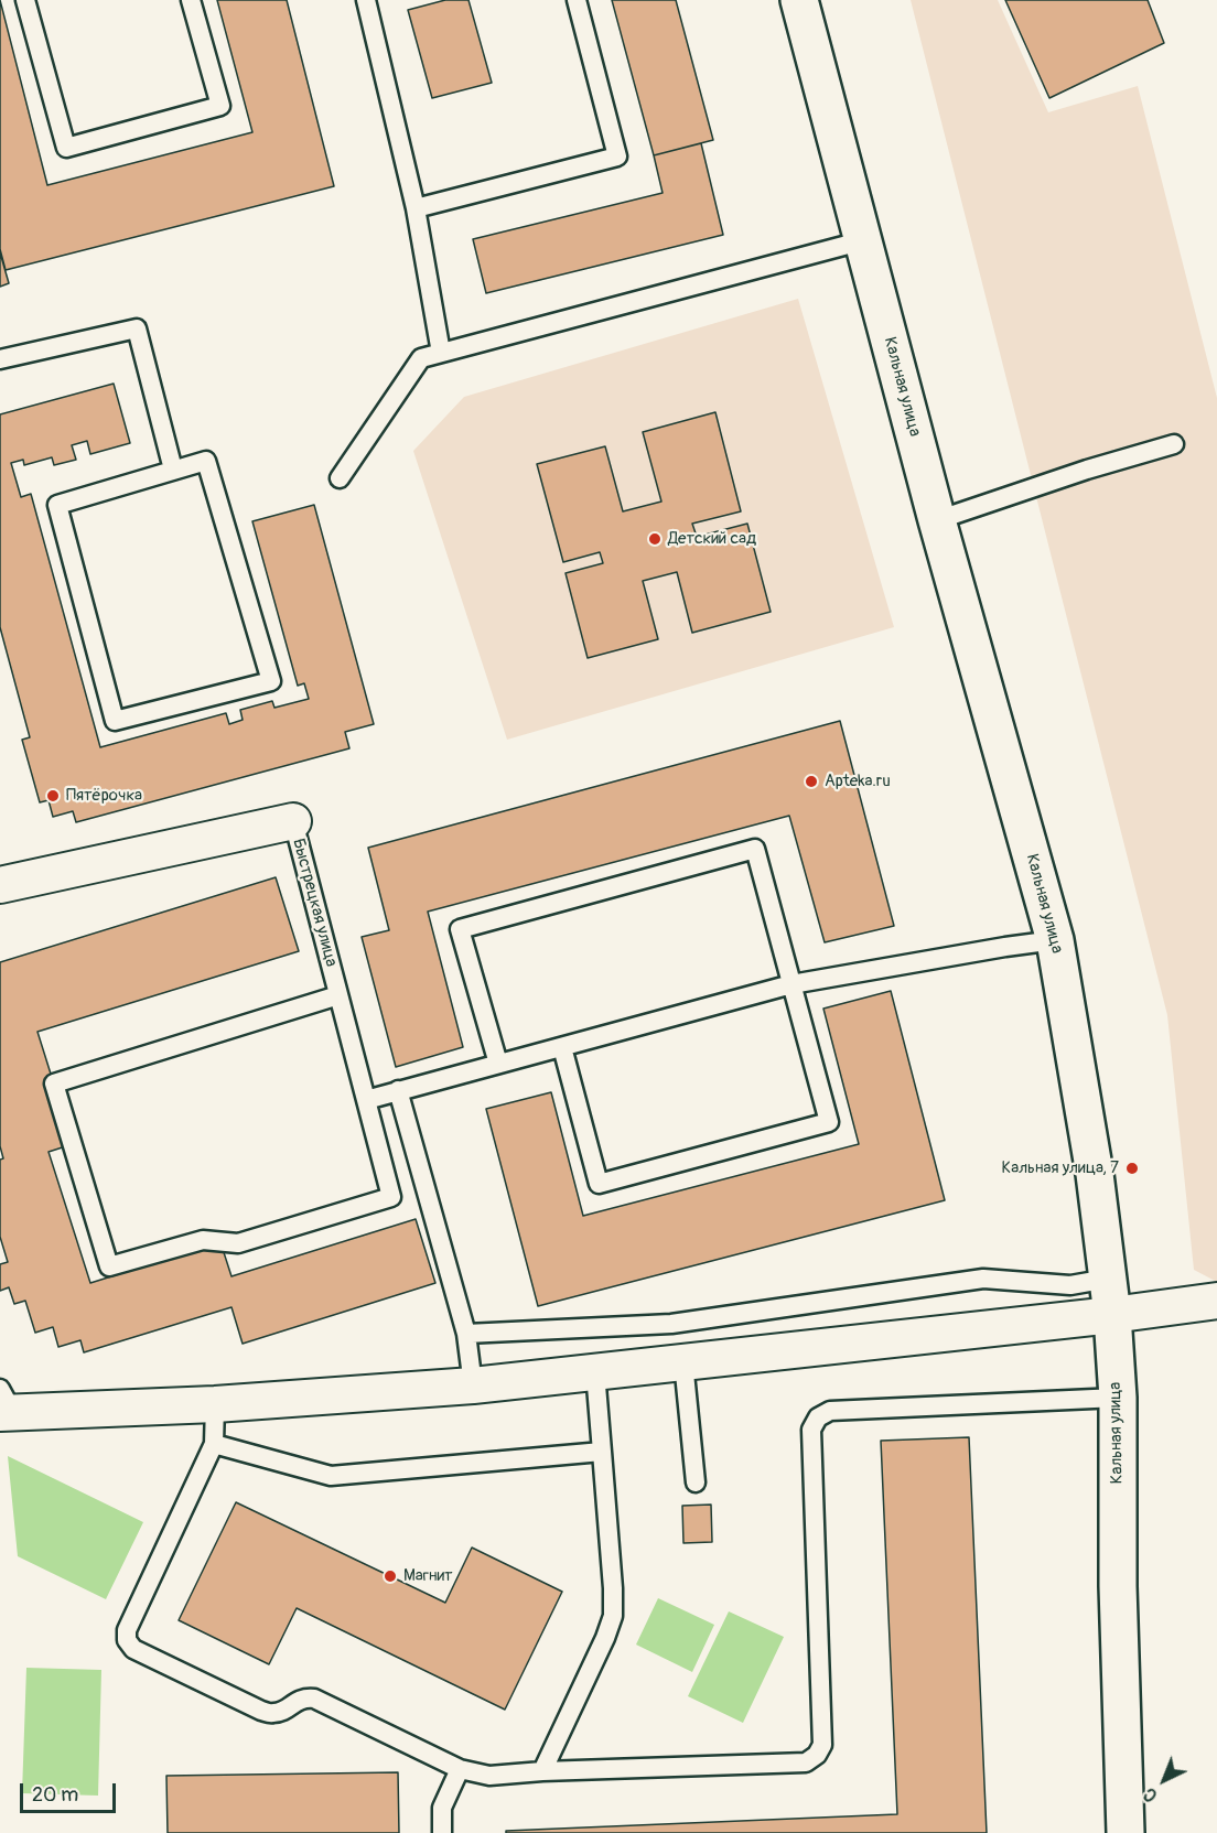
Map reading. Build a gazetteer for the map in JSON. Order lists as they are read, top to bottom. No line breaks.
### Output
{"streets":{"street":["Кальная улица","Быстрецкая улица"]},"places":["Детский сад","Apteka.ru","Пятёрочка","Кальная улица, 7","Магнит"],"scale_bar":"20 m","north":"bottom left"}
